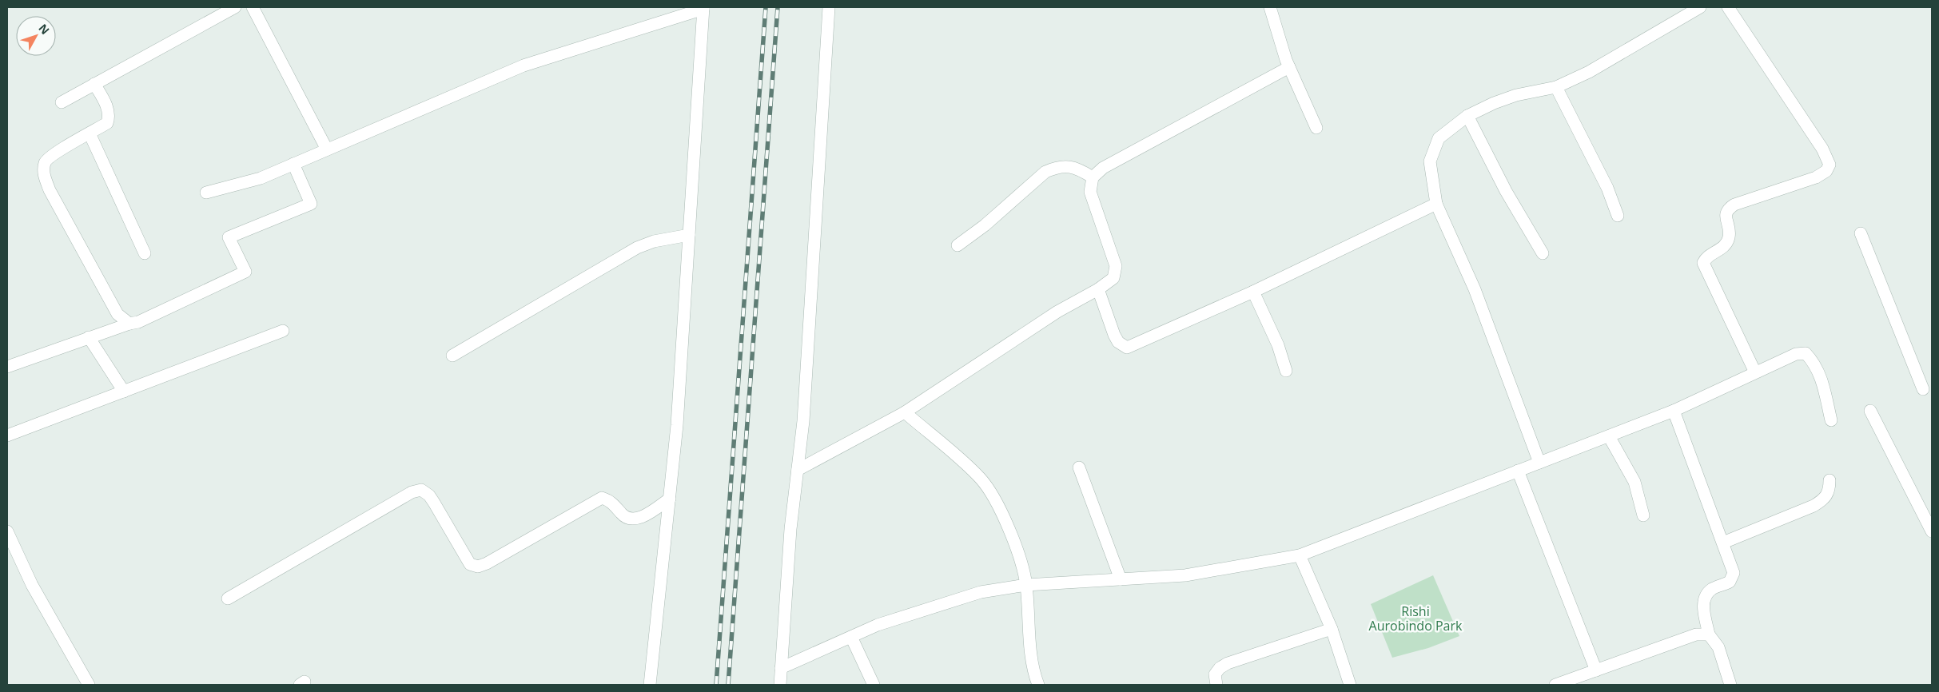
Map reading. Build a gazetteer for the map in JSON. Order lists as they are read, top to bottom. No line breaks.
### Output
{"parks":["Rishi Aurobindo Park"],"north":"top right"}
